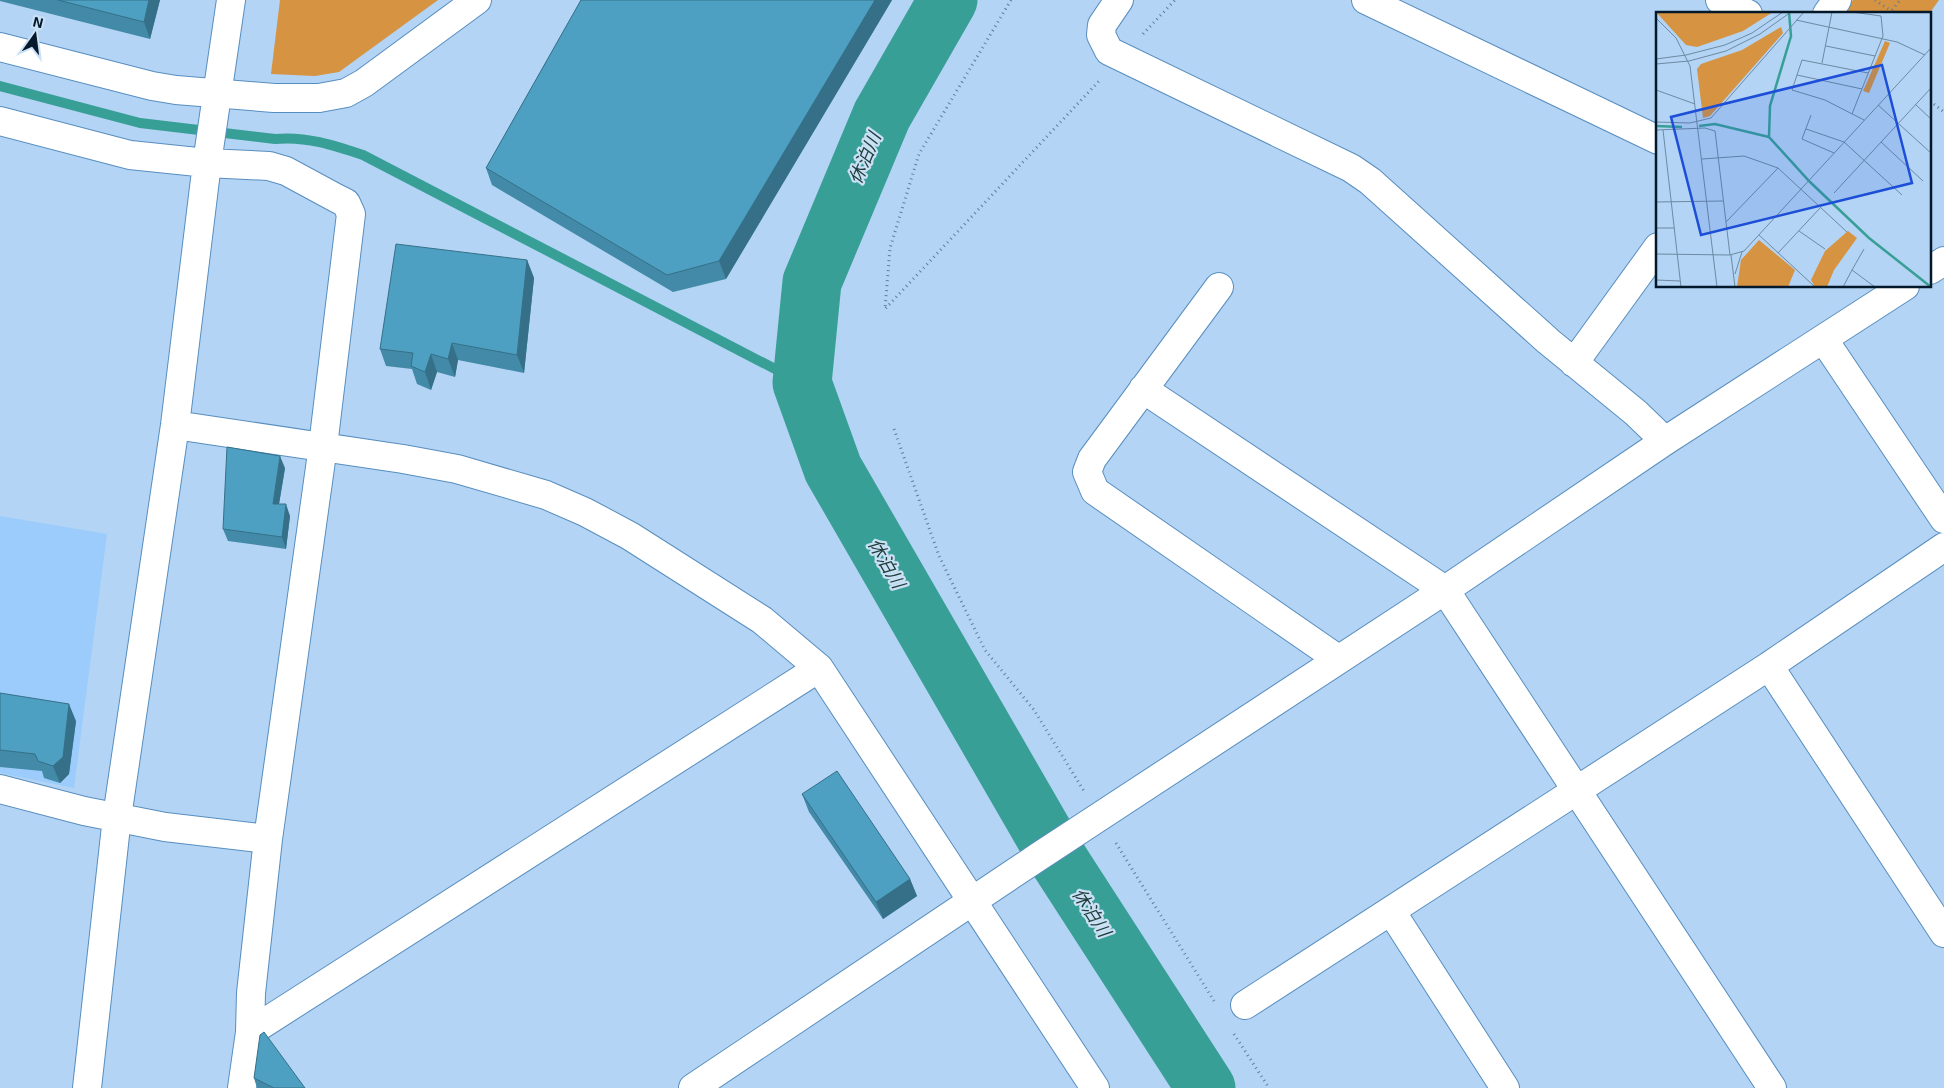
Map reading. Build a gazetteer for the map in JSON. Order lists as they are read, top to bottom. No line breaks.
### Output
{"water":["休泊川"],"north":"top"}
